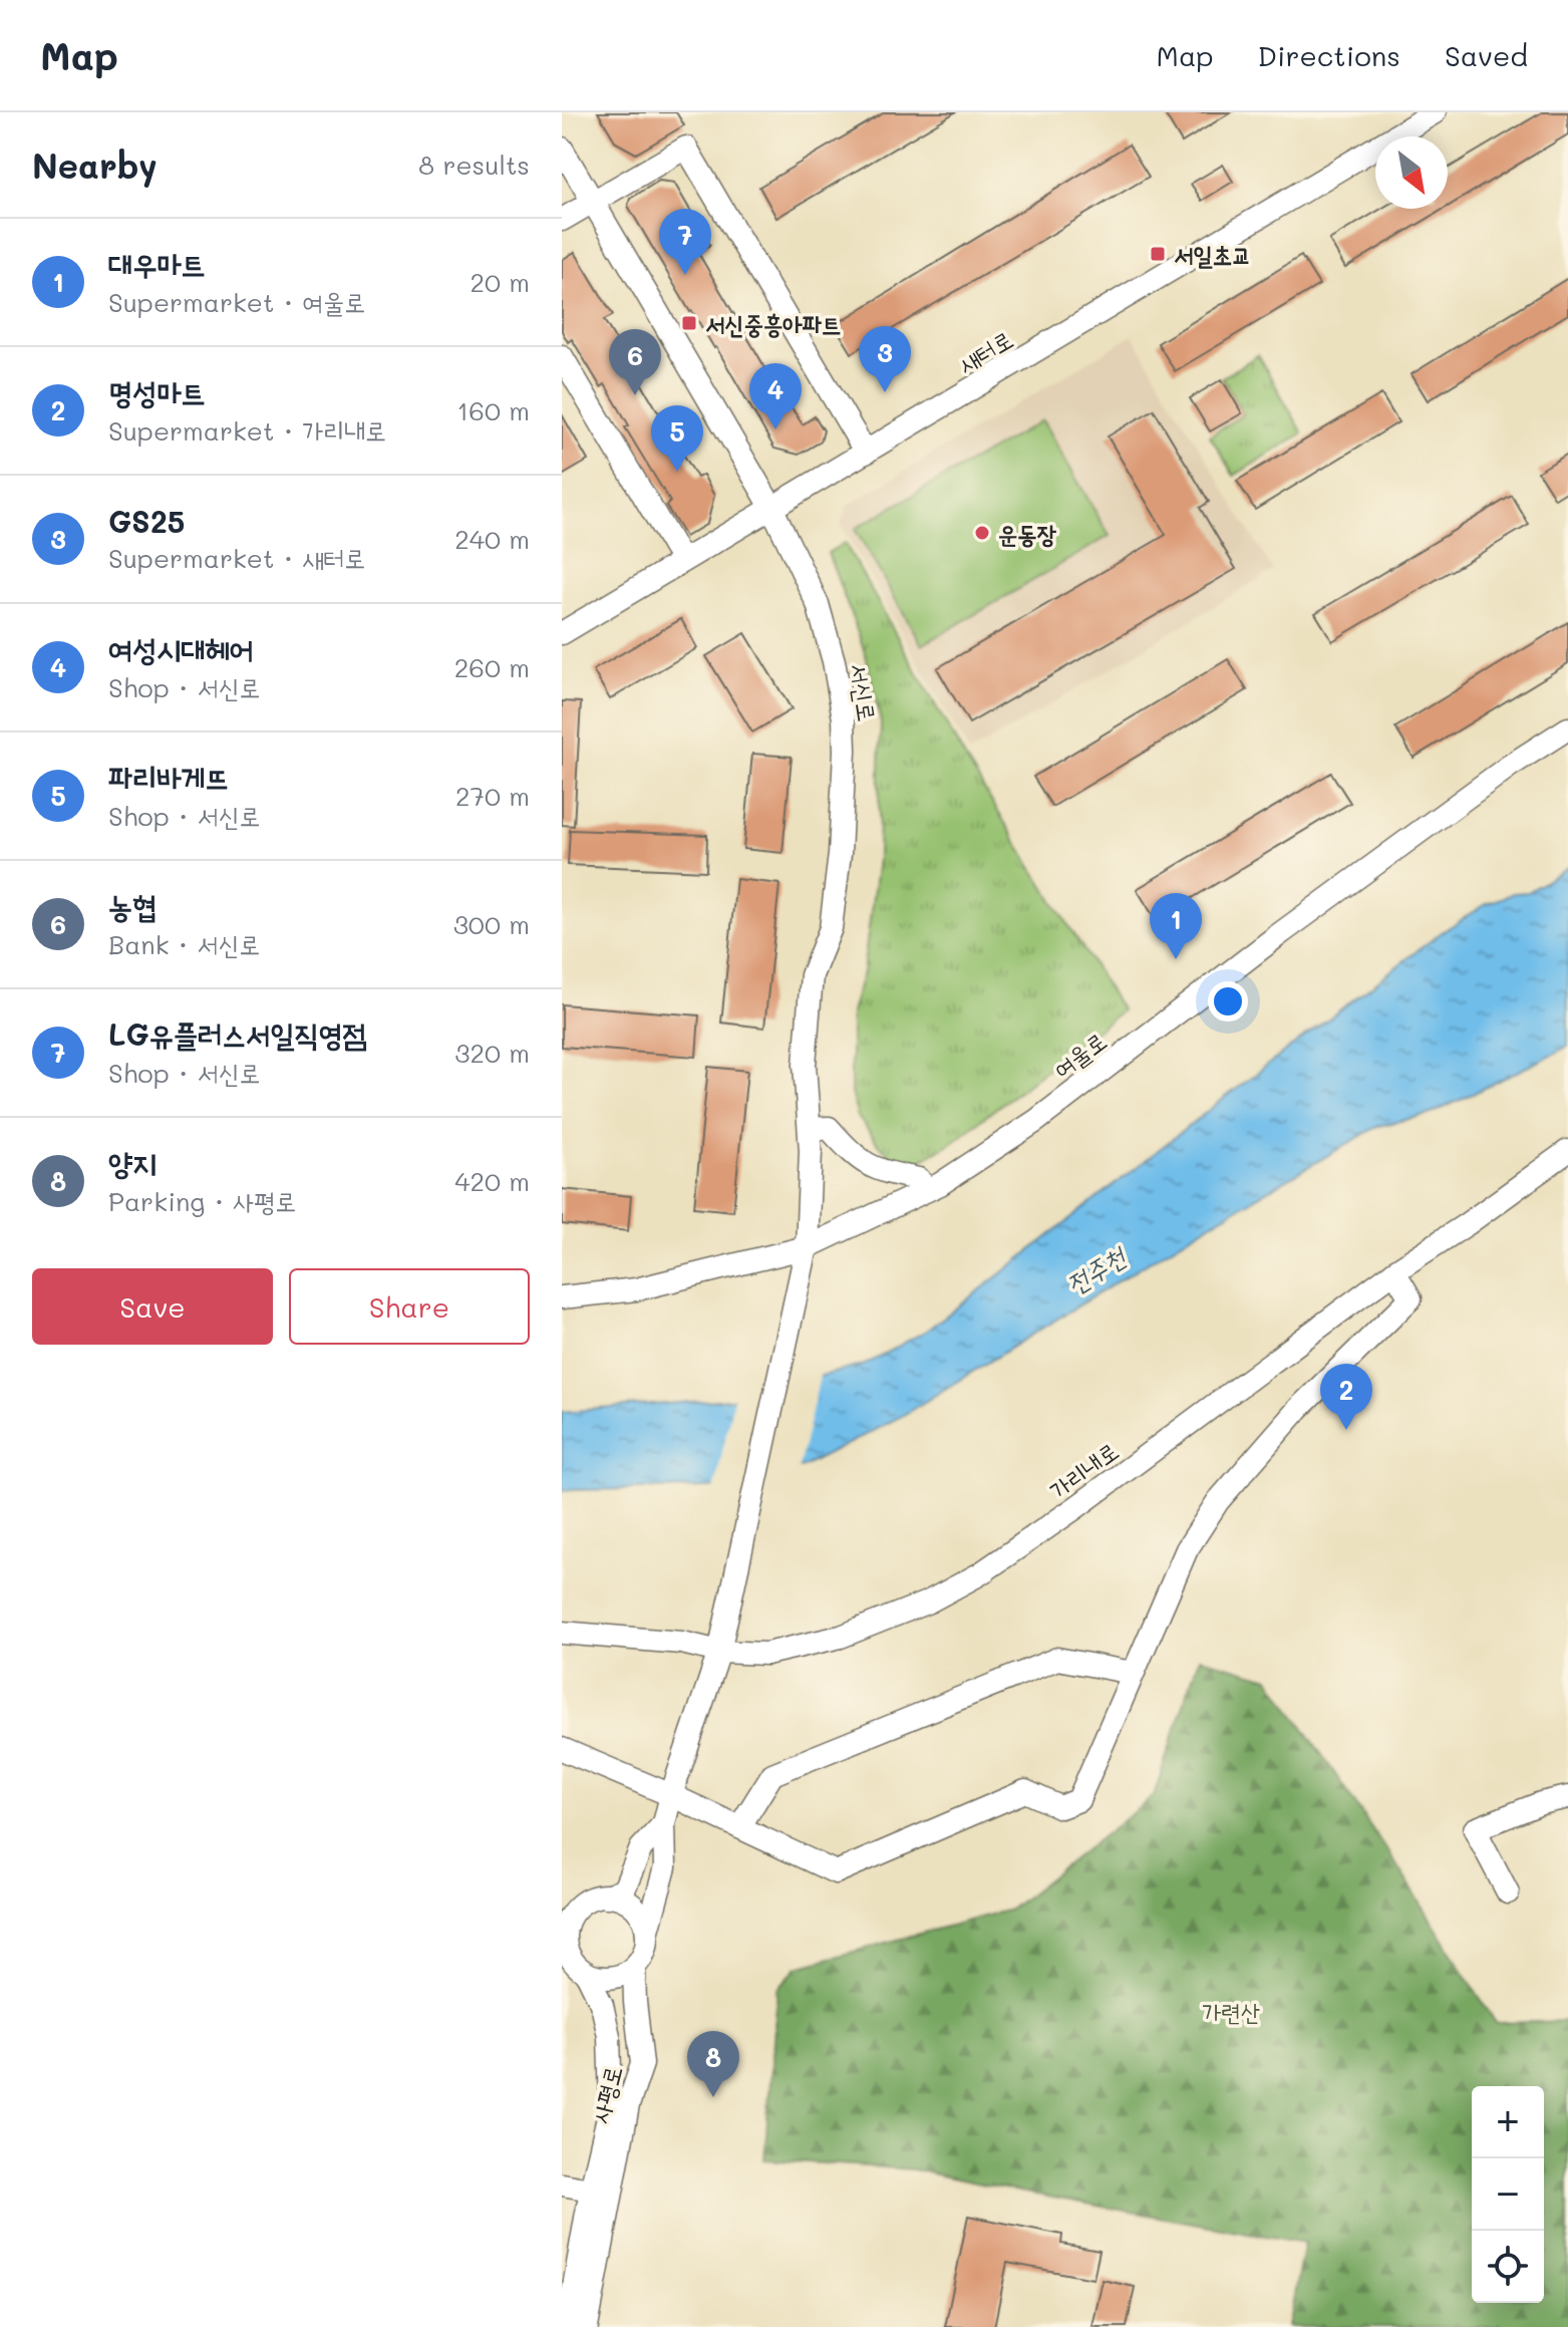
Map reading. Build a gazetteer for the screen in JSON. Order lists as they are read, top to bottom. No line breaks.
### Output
{"streets":{"street":["새터로","서신로","여울로","가리내로","사평로"]},"crossings":[["새터로","서신로"],["서신로","여울로"],["서신로","사평로"],["가리내로","사평로"]],"water":["전주천"],"parks":["가련산"],"places":{"transit":["서일초교","서신중흥아파트"],"other":["운동장"]},"north":"bottom right","page":{"header":"Map","nav":["Map","Directions","Saved"],"heading":["Nearby","8 results"],"pins":["7","3","6","4","5","1","2","8"],"list":[{"mark":"1","name":"대우마트","note":"Supermarket · 여울로","value":"20 m"},{"mark":"2","name":"명성마트","note":"Supermarket · 가리내로","value":"160 m"},{"mark":"3","name":"GS25","note":"Supermarket · 새터로","value":"240 m"},{"mark":"4","name":"여성시대헤어","note":"Shop · 서신로","value":"260 m"},{"mark":"5","name":"파리바게뜨","note":"Shop · 서신로","value":"270 m"},{"mark":"6","name":"농협","note":"Bank · 서신로","value":"300 m"},{"mark":"7","name":"LG유플러스서일직영점","note":"Shop · 서신로","value":"320 m"},{"mark":"8","name":"양지","note":"Parking · 사평로","value":"420 m"}],"buttons":["Save","Share"],"map_buttons":["+","−"]}}
